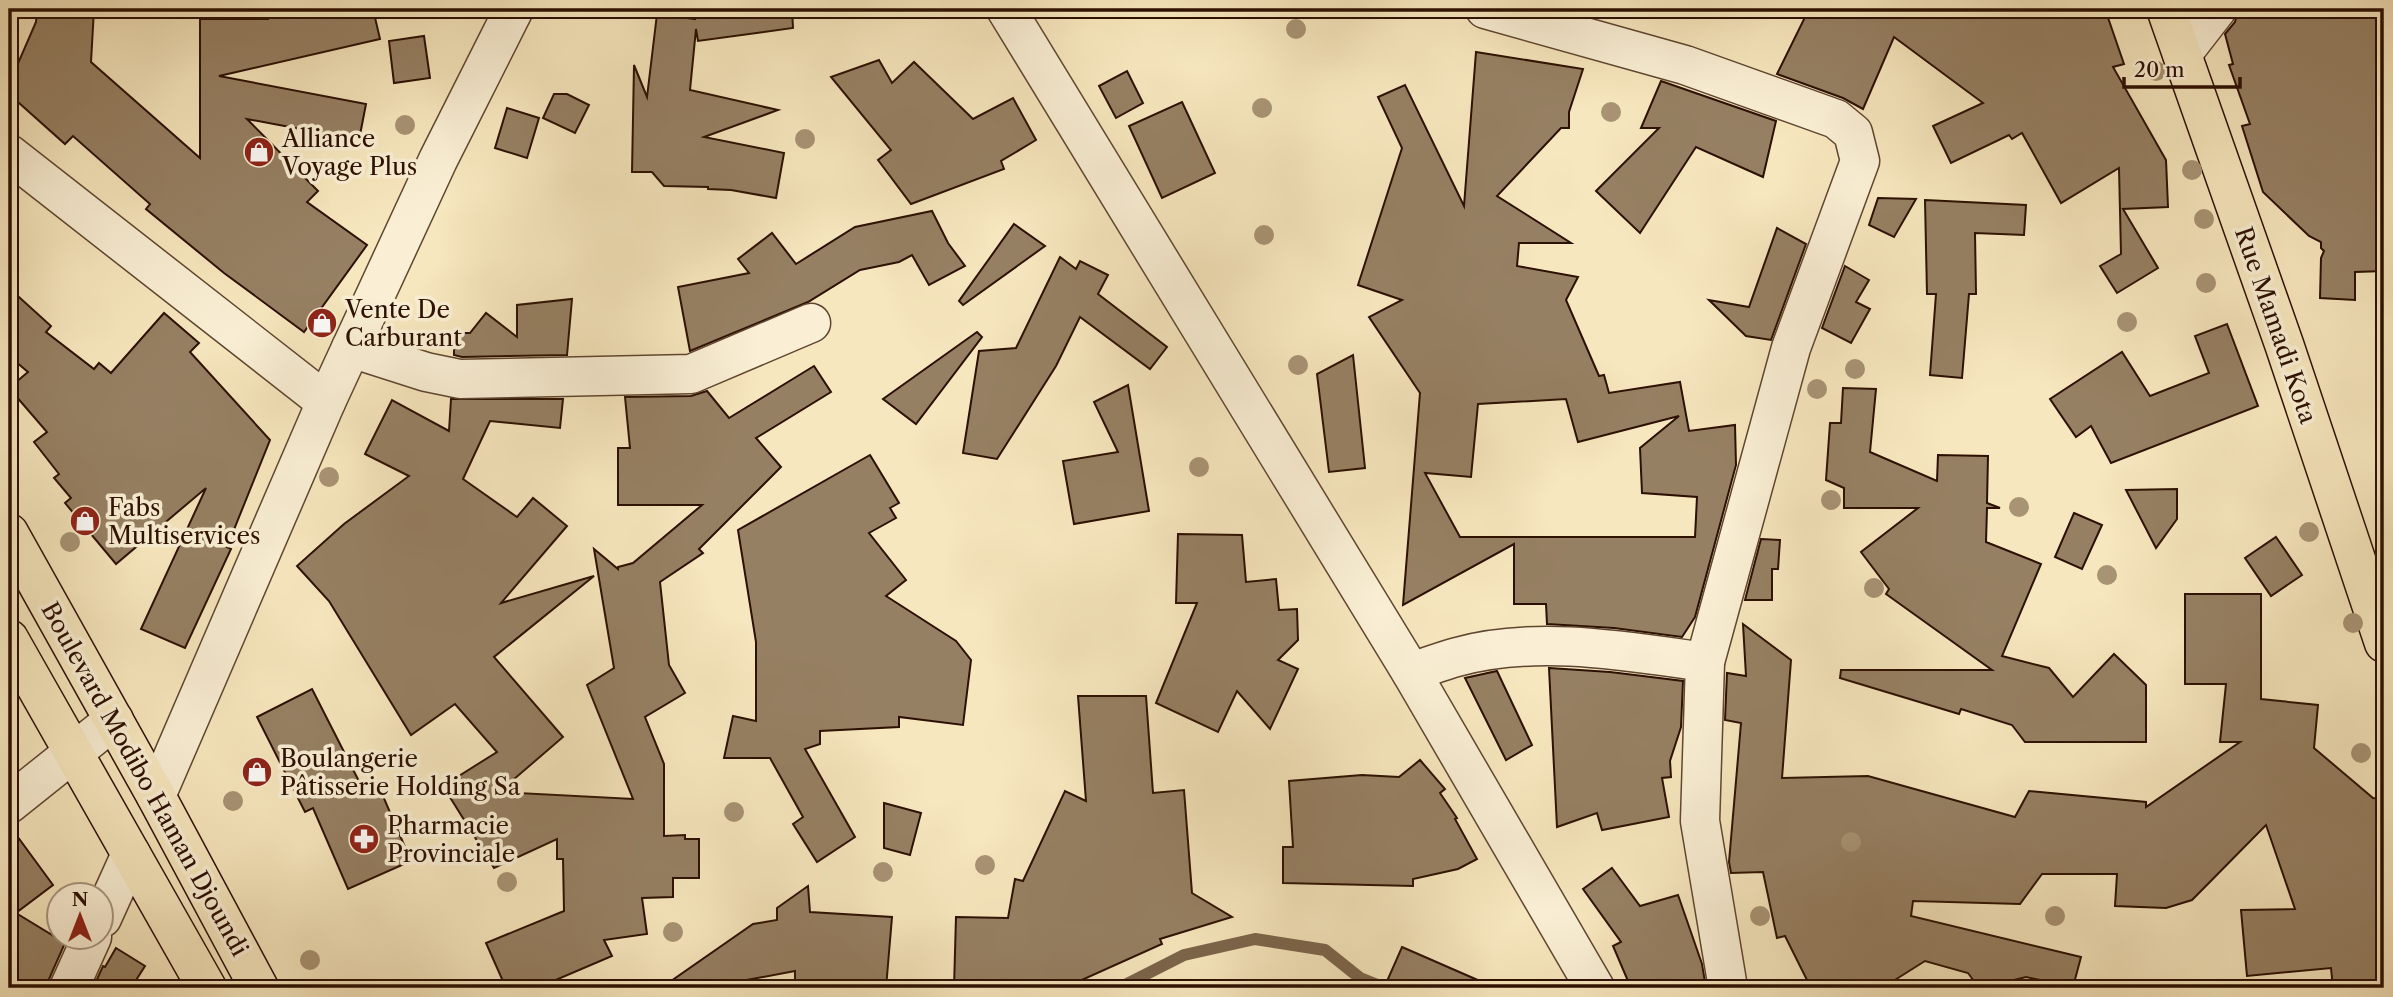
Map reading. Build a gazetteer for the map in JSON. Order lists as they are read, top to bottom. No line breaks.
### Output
{"streets":{"main road":["Rue Mamadi Kota","Boulevard Modibo Haman Djoundi"]},"places":{"shop":["Alliance Voyage Plus","Vente De Carburant","Fabs Multiservices","Boulangerie Pâtisserie Holding Sa"],"pharmacy":["Pharmacie Provinciale"]},"scale_bar":"20 m","north":"top"}
